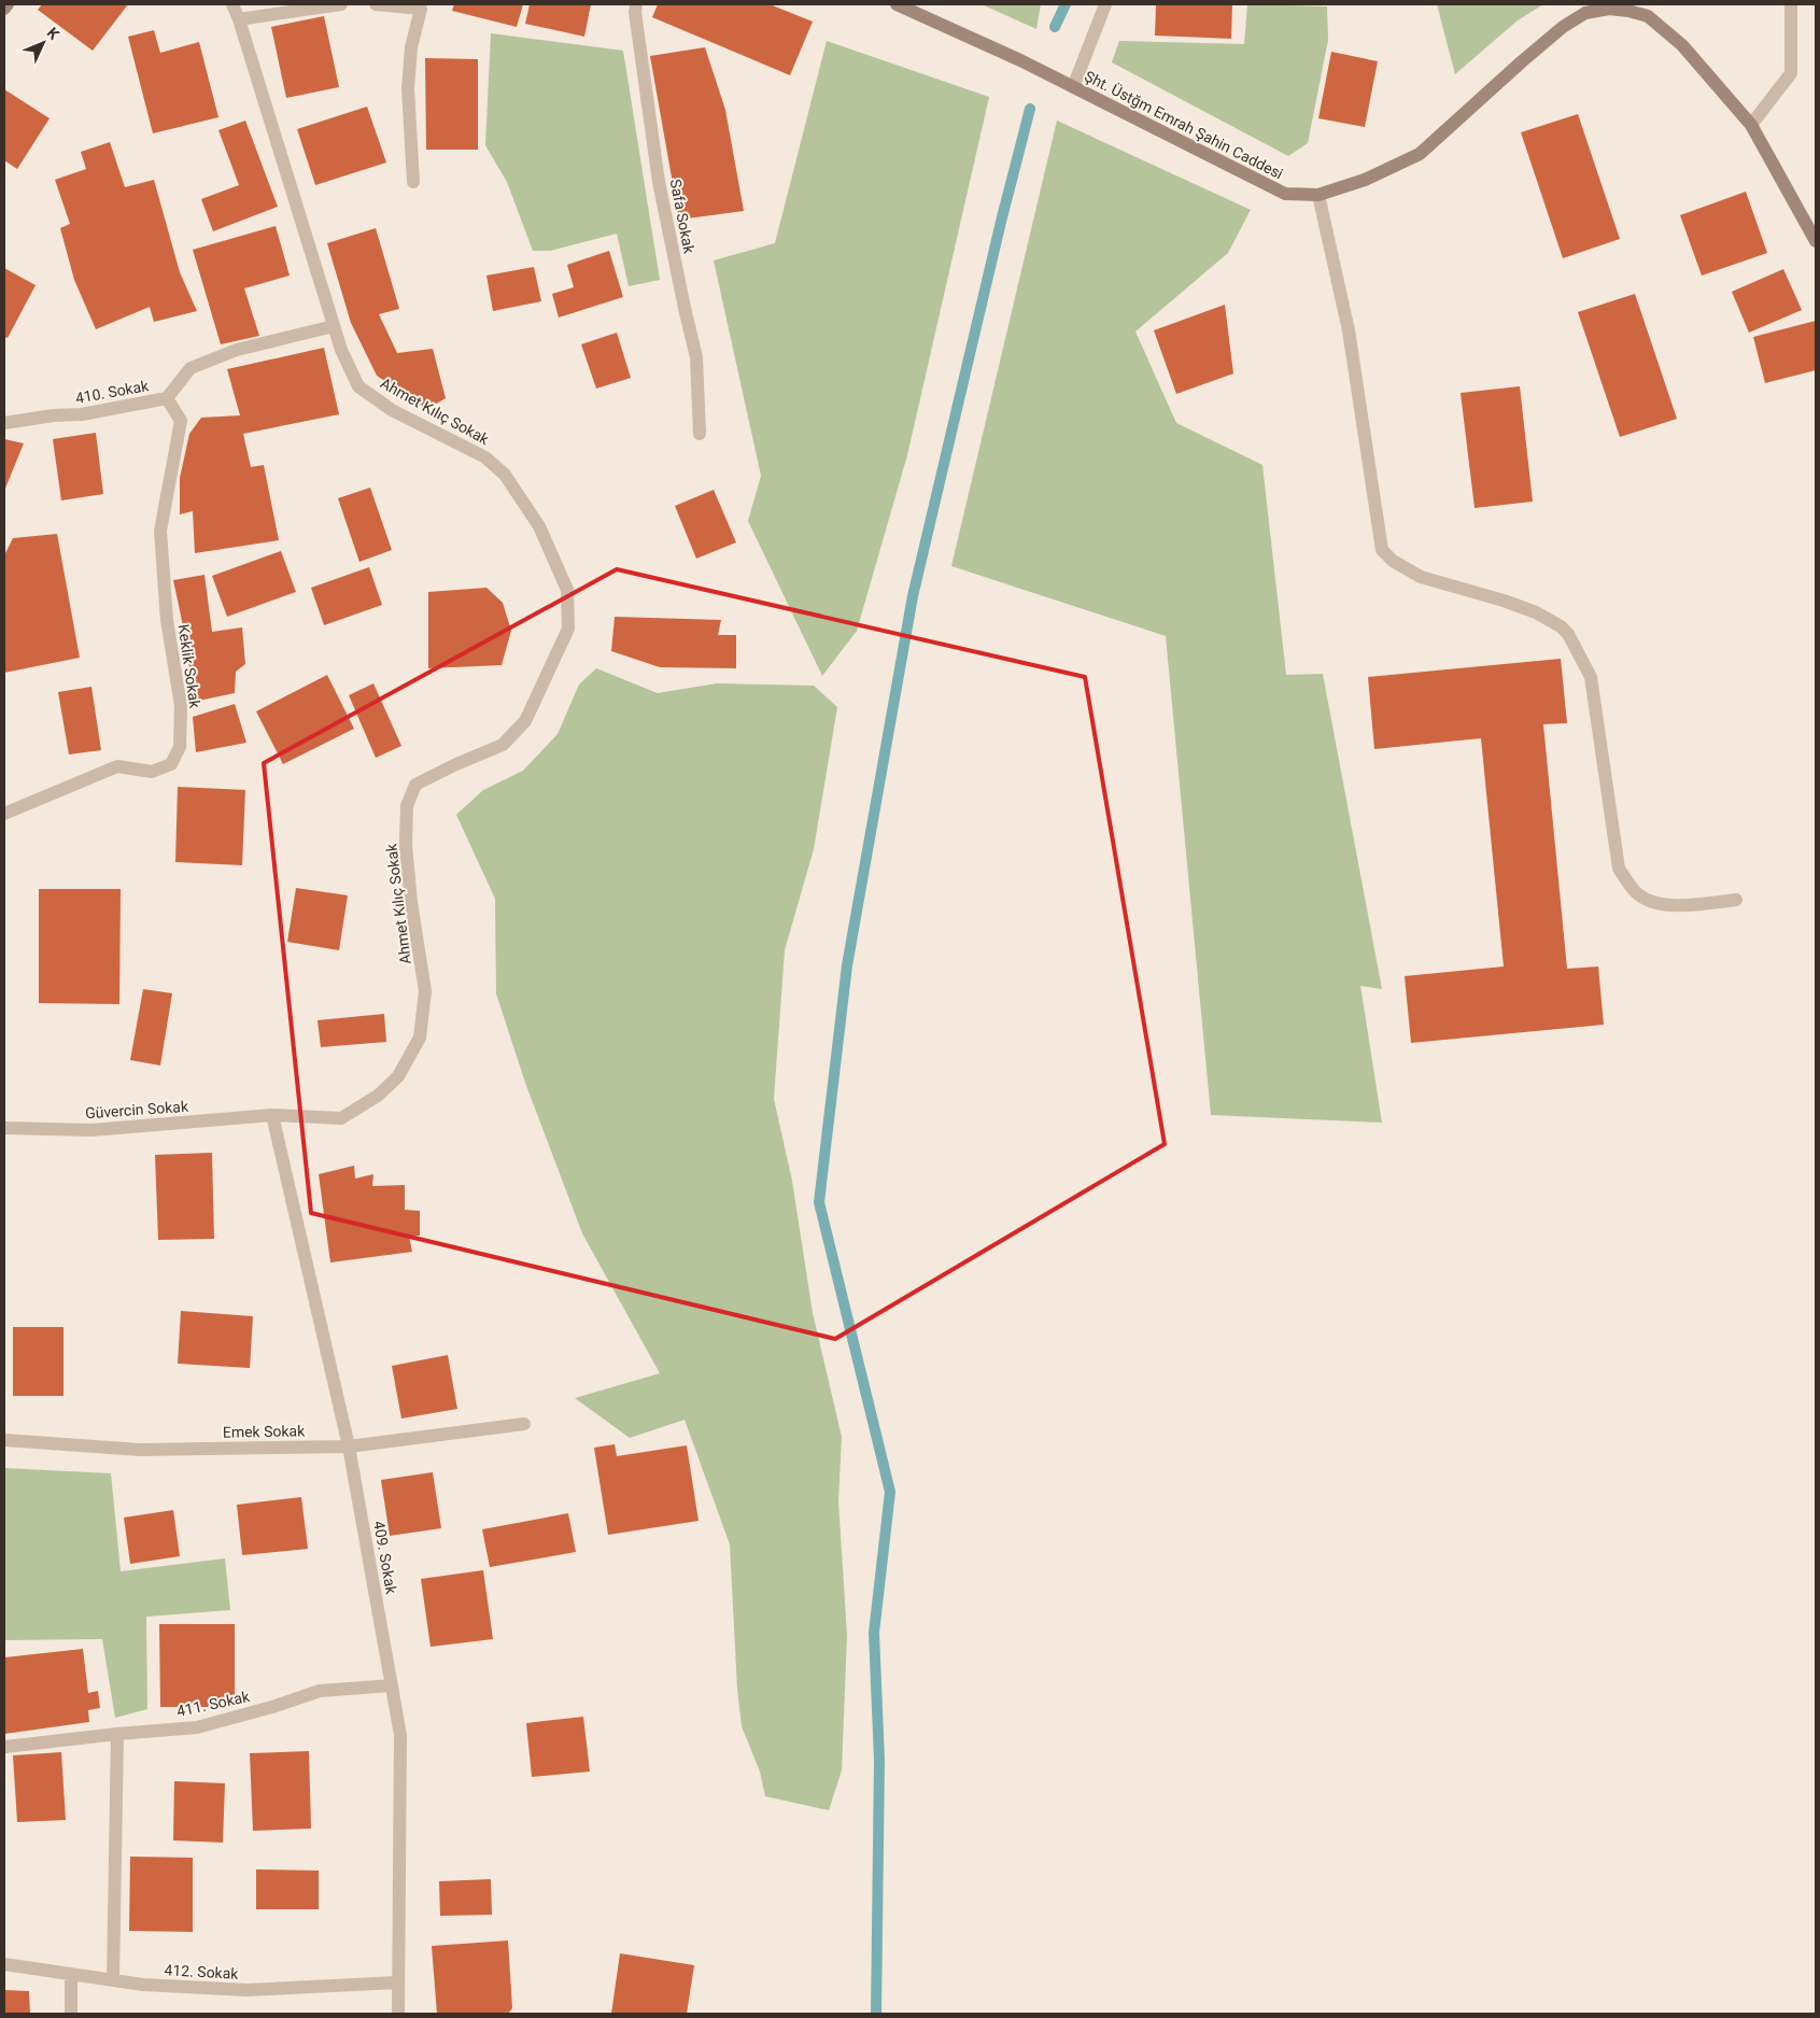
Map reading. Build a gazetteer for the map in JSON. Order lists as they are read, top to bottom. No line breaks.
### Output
{"streets":{"street":["Şht. Üstğm Emrah Şahin Caddesi","Safa Sokak","410. Sokak","Ahmet Kılıç Sokak","Keklik Sokak","Güvercin Sokak","Emek Sokak","409. Sokak","411. Sokak","412. Sokak"]},"crossings":[["410. Sokak","Ahmet Kılıç Sokak"],["410. Sokak","Keklik Sokak"],["Ahmet Kılıç Sokak","Güvercin Sokak"],["Ahmet Kılıç Sokak","409. Sokak"],["Güvercin Sokak","409. Sokak"],["Emek Sokak","409. Sokak"],["409. Sokak","411. Sokak"],["409. Sokak","412. Sokak"]],"north":"top right"}
